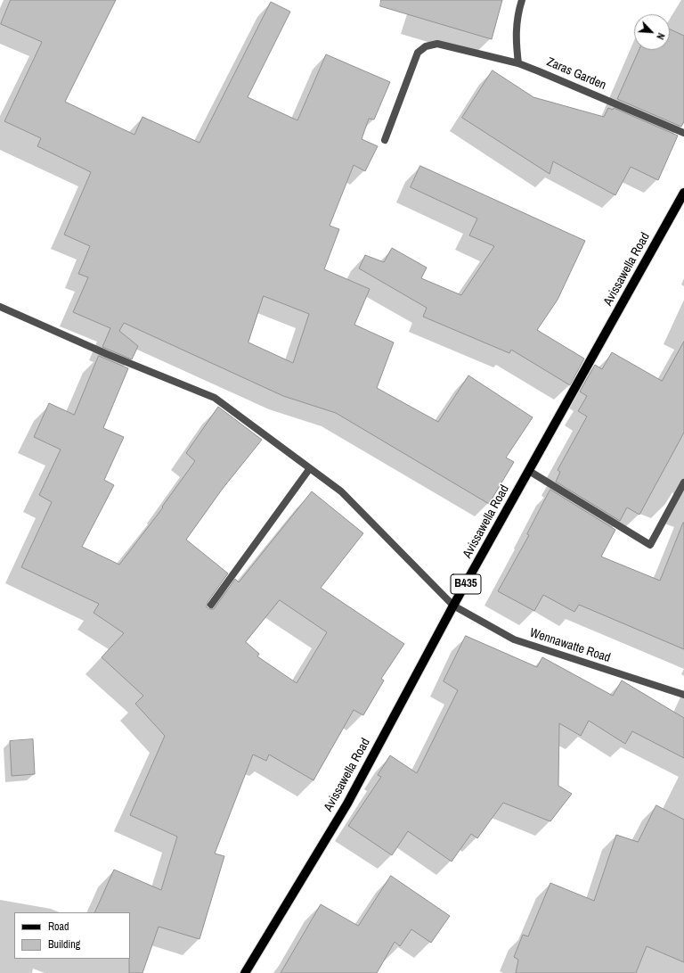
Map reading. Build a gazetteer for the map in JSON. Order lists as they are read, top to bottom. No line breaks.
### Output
{"streets":{"main road":["Avissawella Road","B435"],"street":["Zaras Garden","Wennawatte Road"]},"crossings":[["Avissawella Road","Wennawatte Road"]],"legend":["Road","Building"],"north":"bottom right"}
